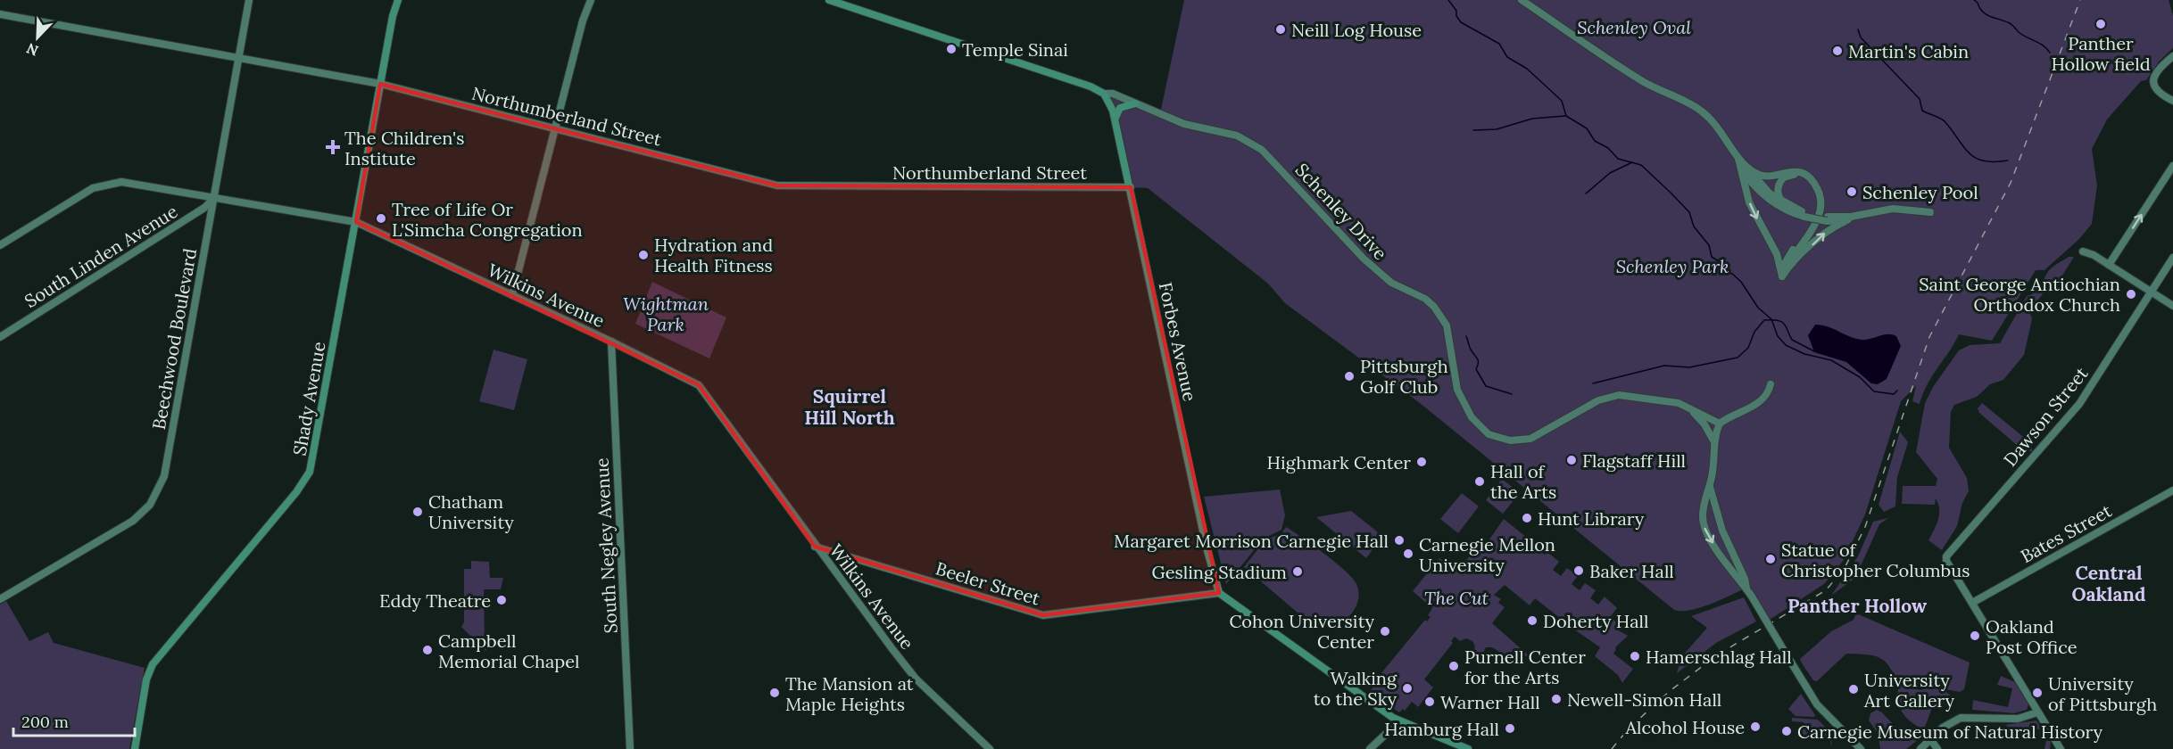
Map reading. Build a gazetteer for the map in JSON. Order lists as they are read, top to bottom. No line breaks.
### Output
{"streets":{"main road":["Forbes Avenue","Shady Avenue"],"street":["Northumberland Street","Schenley Drive","South Linden Avenue","Wilkins Avenue","Beechwood Boulevard","Dawson Street","Bates Street","South Negley Avenue","Beeler Street"]},"crossings":[["Northumberland Street","Beechwood Boulevard"],["Northumberland Street","Forbes Avenue"],["Northumberland Street","Shady Avenue"],["Schenley Drive","Forbes Avenue"],["South Linden Avenue","Wilkins Avenue"],["South Linden Avenue","Beechwood Boulevard"],["Wilkins Avenue","Beechwood Boulevard"],["Wilkins Avenue","Shady Avenue"],["Wilkins Avenue","South Negley Avenue"],["Wilkins Avenue","Beeler Street"],["Forbes Avenue","Beeler Street"],["Dawson Street","Bates Street"]],"districts":["Squirrel Hill North","Central Oakland","Panther Hollow"],"parks":["Schenley Oval","Schenley Park","Wightman Park","The Cut"],"places":{"other":["Panther Hollow field","Neill Log House","Temple Sinai","Martin's Cabin","Schenley Pool","Tree of Life Or L'Simcha Congregation","Hydration and Health Fitness","Saint George Antiochian Orthodox Church","Pittsburgh Golf Club","Flagstaff Hill","Highmark Center","Hall of the Arts","Chatham University","Hunt Library","Margaret Morrison Carnegie Hall","Carnegie Mellon University","Statue of Christopher Columbus","Baker Hall","Gesling Stadium","Eddy Theatre","Doherty Hall","Cohon University Center","Oakland Post Office","Campbell Memorial Chapel","Hamerschlag Hall","Purnell Center for the Arts","Walking to the Sky","University Art Gallery","The Mansion at Maple Heights","University of Pittsburgh","Newell-Simon Hall","Warner Hall","Alcohol House","Hamburg Hall","Carnegie Museum of Natural History"],"health":["The Children's Institute"]},"scale_bar":"200 m","north":"bottom left"}
